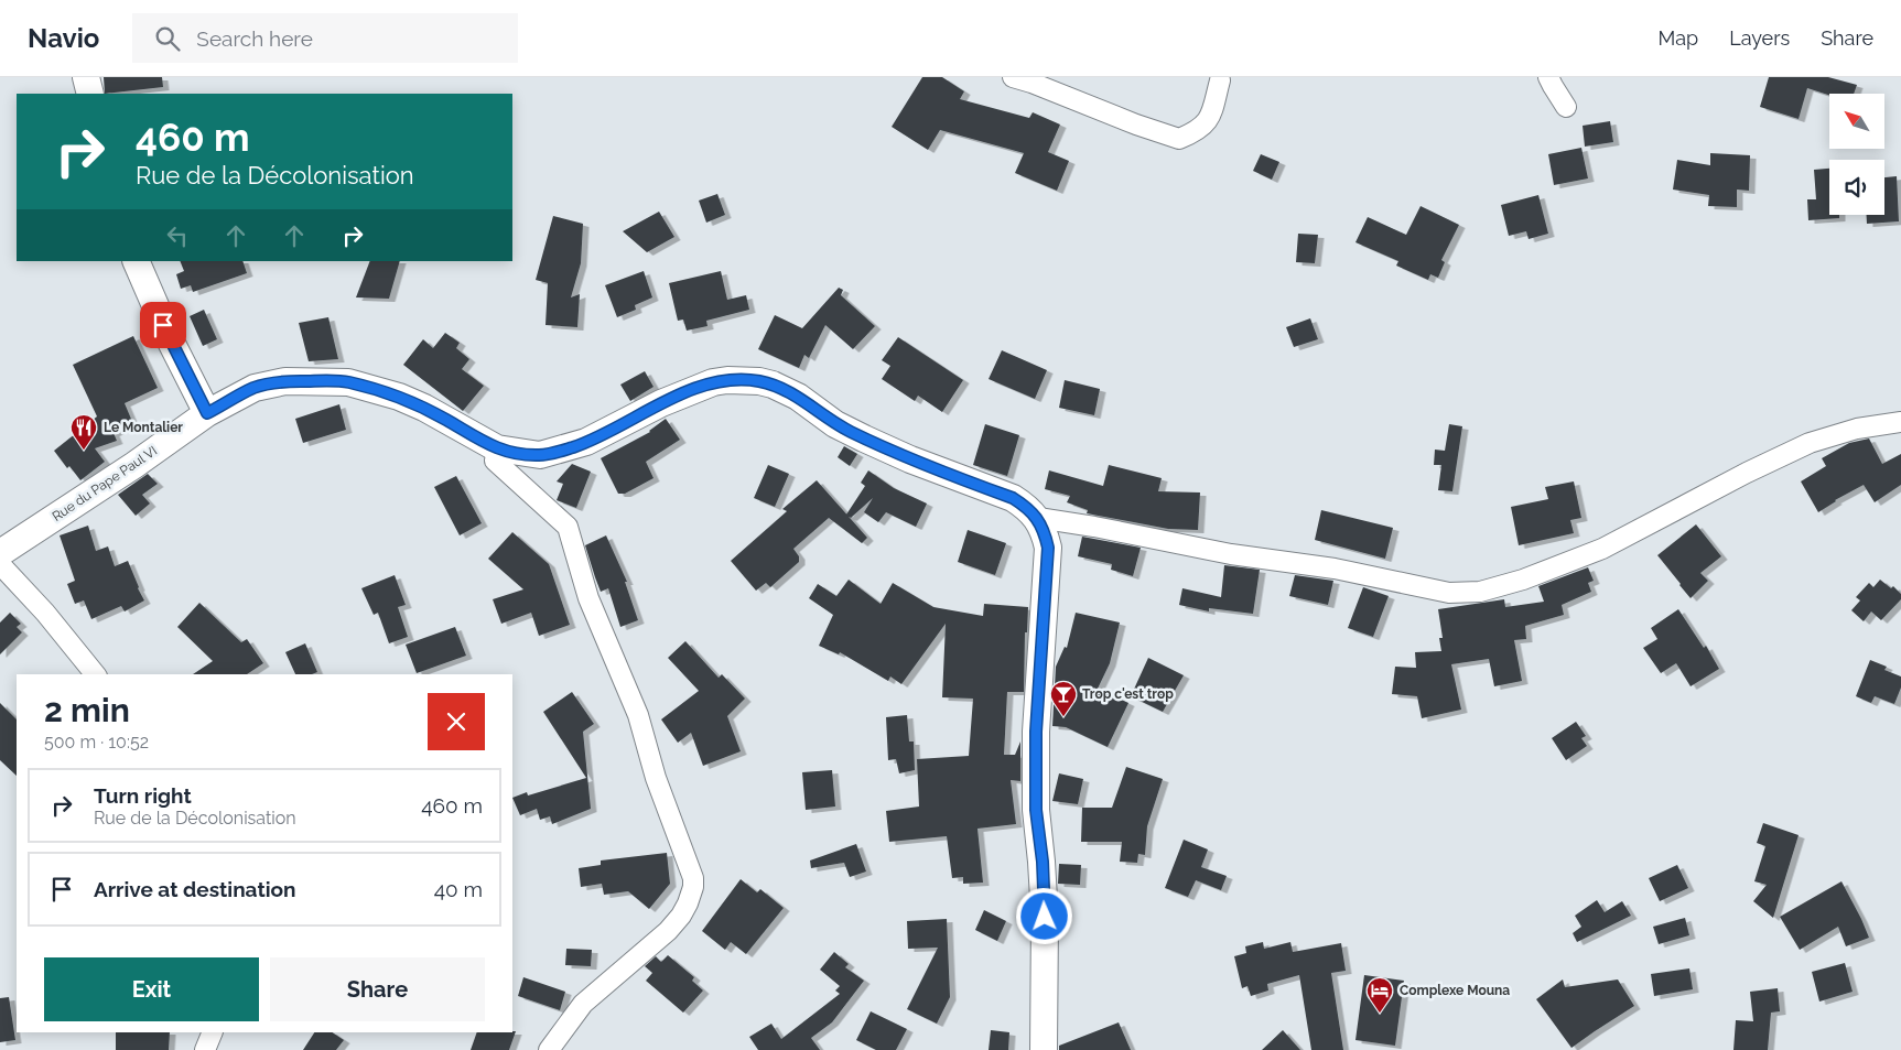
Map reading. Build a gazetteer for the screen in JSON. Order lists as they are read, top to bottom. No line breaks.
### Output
{"streets":{"street":["Rue du Pape Paul VI"]},"places":{"restaurant":["Le Montalier"],"bar":["Trop c'est trop"],"hotel":["Complexe Mouna"]},"north":"top left","page":{"header":"Navio","search":"Search here","nav":["Map","Layers","Share"],"turn":["460 m","Rue de la Décolonisation"],"heading":["2 min","500 m · 10:52"],"list":[{"name":"Turn right","note":"Rue de la Décolonisation","value":"460 m"},{"name":"Arrive at destination","value":"40 m"}],"buttons":["Exit","Share"]}}
